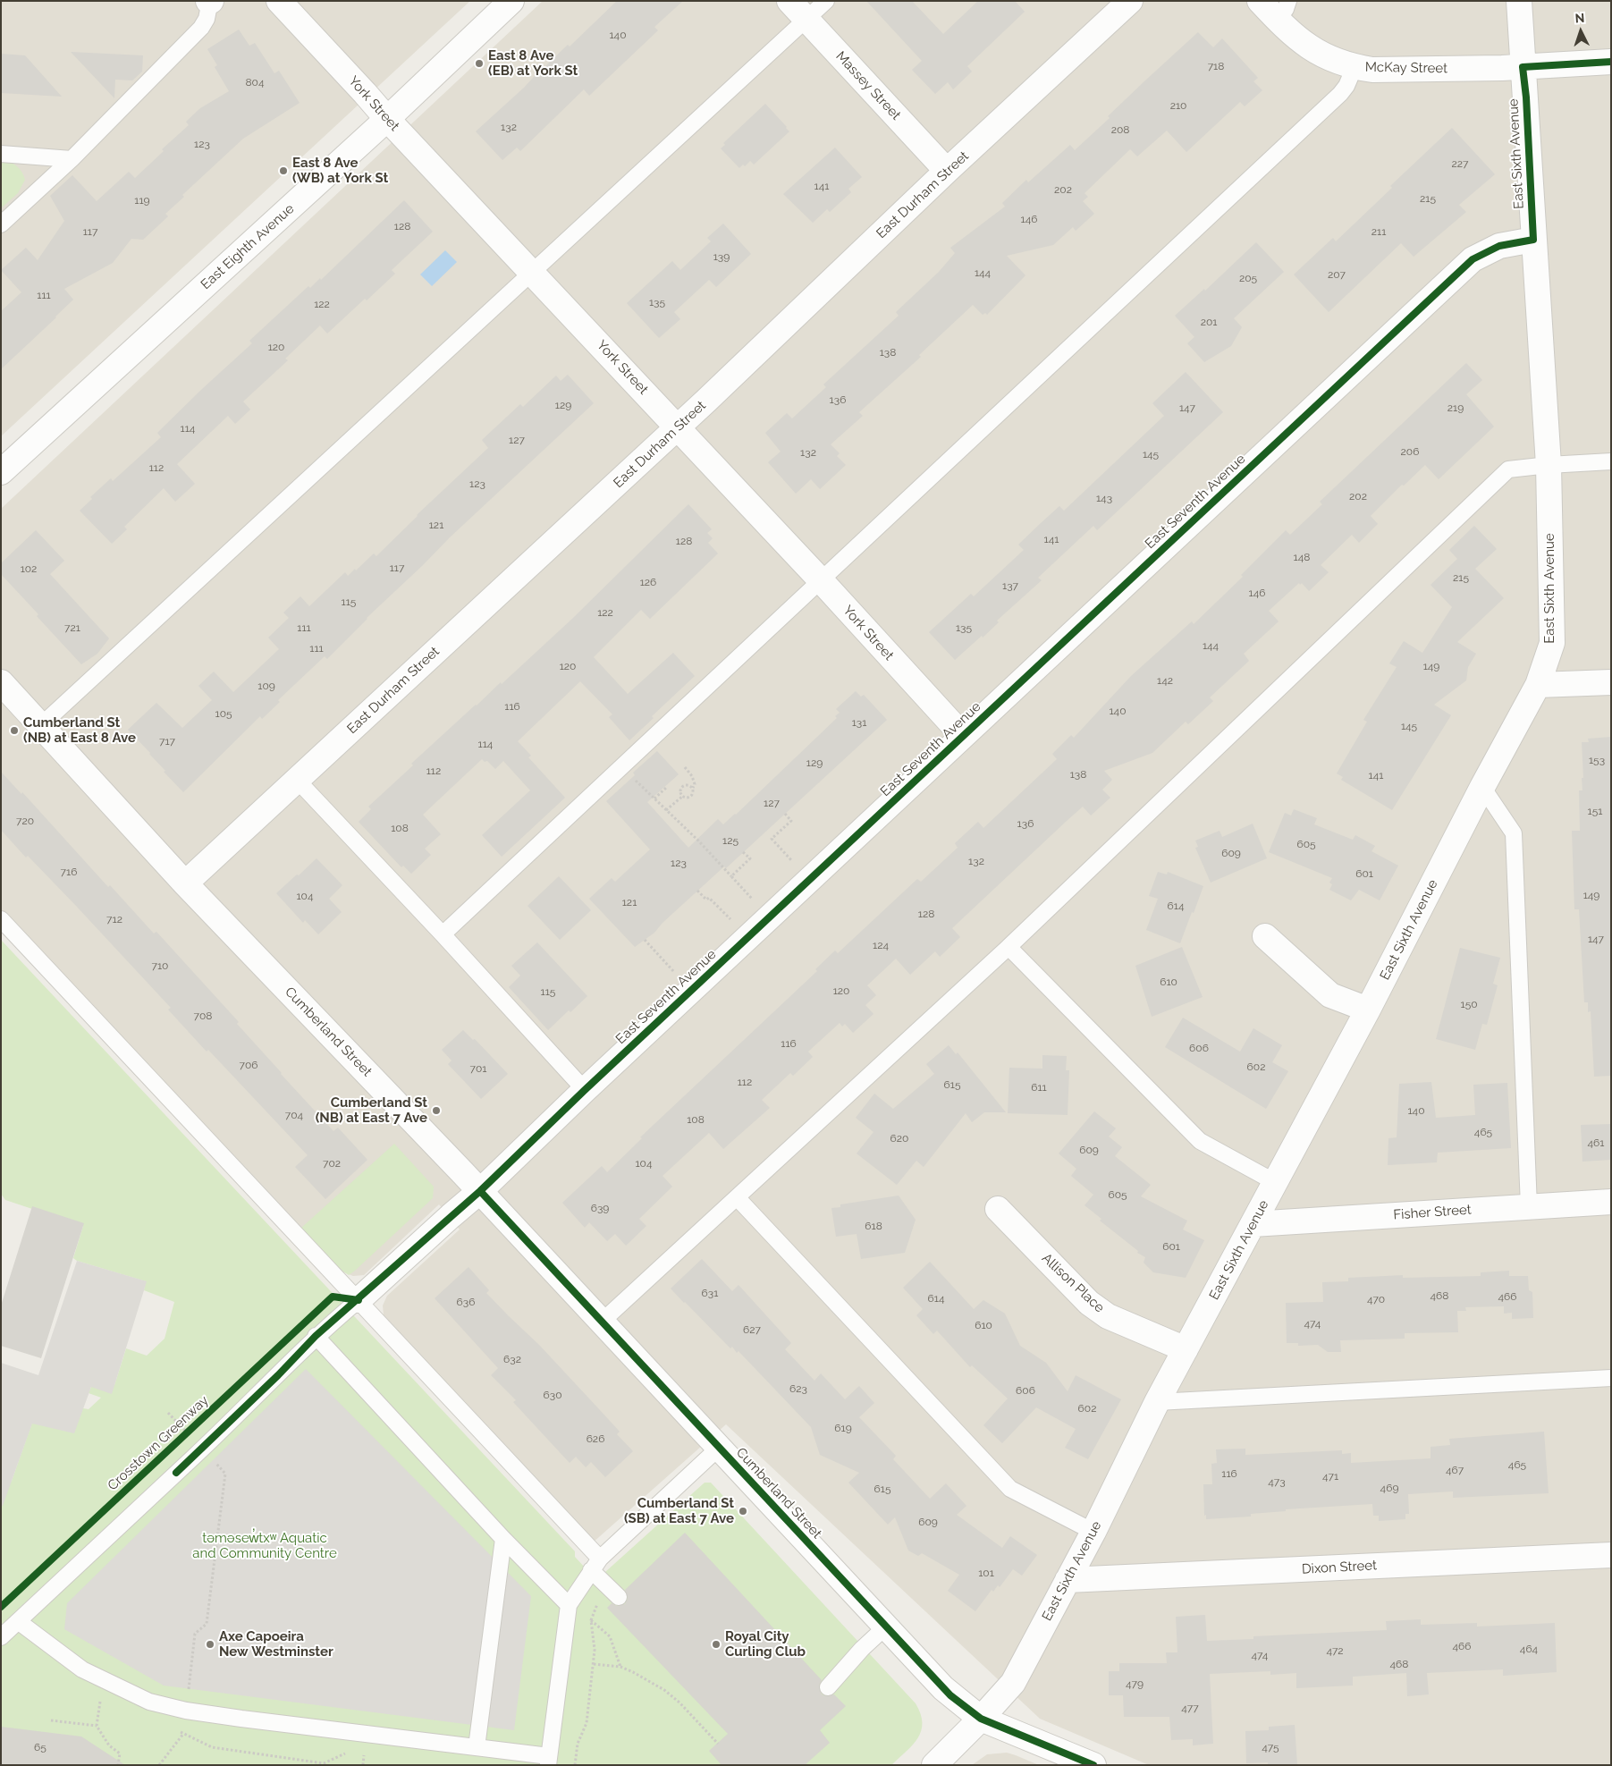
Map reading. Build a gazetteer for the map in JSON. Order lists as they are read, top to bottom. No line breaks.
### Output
{"streets":{"street":["McKay Street","Massey Street","York Street","East Sixth Avenue","East Durham Street","East Eighth Avenue","East Seventh Avenue","Cumberland Street","Fisher Street","Allison Place","Dixon Street"],"cycle path":["Crosstown Greenway"]},"crossings":[["McKay Street","East Sixth Avenue"],["Massey Street","East Durham Street"],["York Street","East Durham Street"],["York Street","East Eighth Avenue"],["York Street","East Seventh Avenue"],["East Sixth Avenue","East Seventh Avenue"],["East Sixth Avenue","Cumberland Street"],["East Sixth Avenue","Fisher Street"],["East Sixth Avenue","Allison Place"],["East Sixth Avenue","Dixon Street"],["East Durham Street","Cumberland Street"],["East Seventh Avenue","Cumberland Street"]],"parks":["təməsew̓txʷ Aquatic and Community Centre"],"places":["East 8 Ave (EB) at York St","East 8 Ave (WB) at York St","Cumberland St (NB) at East 8 Ave","Cumberland St (NB) at East 7 Ave","Cumberland St (SB) at East 7 Ave","Axe Capoeira New Westminster","Royal City Curling Club"],"house_numbers":["140","718","804","210","132","208","123","227","141","202","215","119","146","128","117","211","139","144","207","205","111","135","122","201","120","138","136","129","147","219","114","127","206","132","145","112","123","202","143","121","141","128","148","117","102","215","126","137","146","115","122","721","111","135","144","111","120","149","142","109","116","140","105","131","145","717","114","153","129","112","138","141","127","151","720","136","108","125","605","609","132","123","716","601","149","104","121","614","128","712","147","124","710","610","120","115","150","708","116","606","706","602","701","112","615","611","140","704","108","465","620","461","609","702","104","605","639","618","601","631","468","466","614","470","636","474","610","627","632","623","606","630","602","619","626","465","467","116","471","473","469","615","609","101","466","464","472","474","468","479","477","65","475"],"north":"top"}
